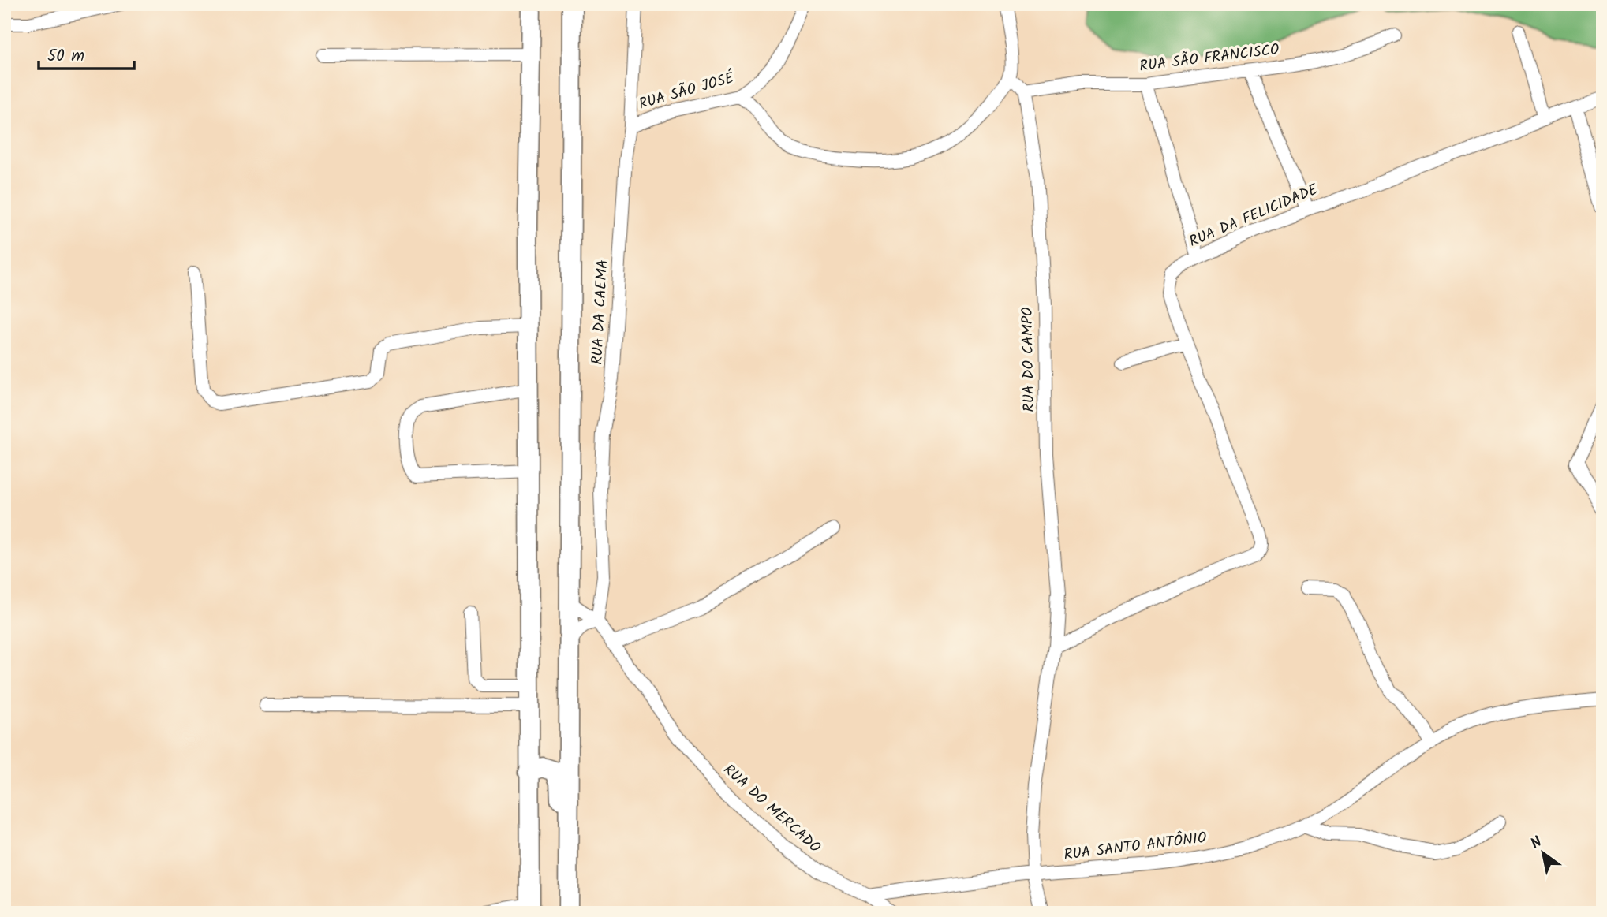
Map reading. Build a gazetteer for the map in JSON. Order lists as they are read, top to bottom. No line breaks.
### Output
{"streets":{"street":["RUA SÃO FRANCISCO","RUA SÃO JOSÉ","RUA DA FELICIDADE","RUA DA CAEMA","RUA DO CAMPO","RUA DO MERCADO","RUA SANTO ANTÔNIO"]},"crossings":[["RUA SÃO FRANCISCO","RUA DO CAMPO"],["RUA SÃO JOSÉ","RUA DA CAEMA"],["RUA DA FELICIDADE","RUA DO CAMPO"],["RUA DA CAEMA","RUA DO MERCADO"],["RUA DO CAMPO","RUA SANTO ANTÔNIO"],["RUA DO MERCADO","RUA SANTO ANTÔNIO"]],"scale_bar":"50 m","north":"top left"}
